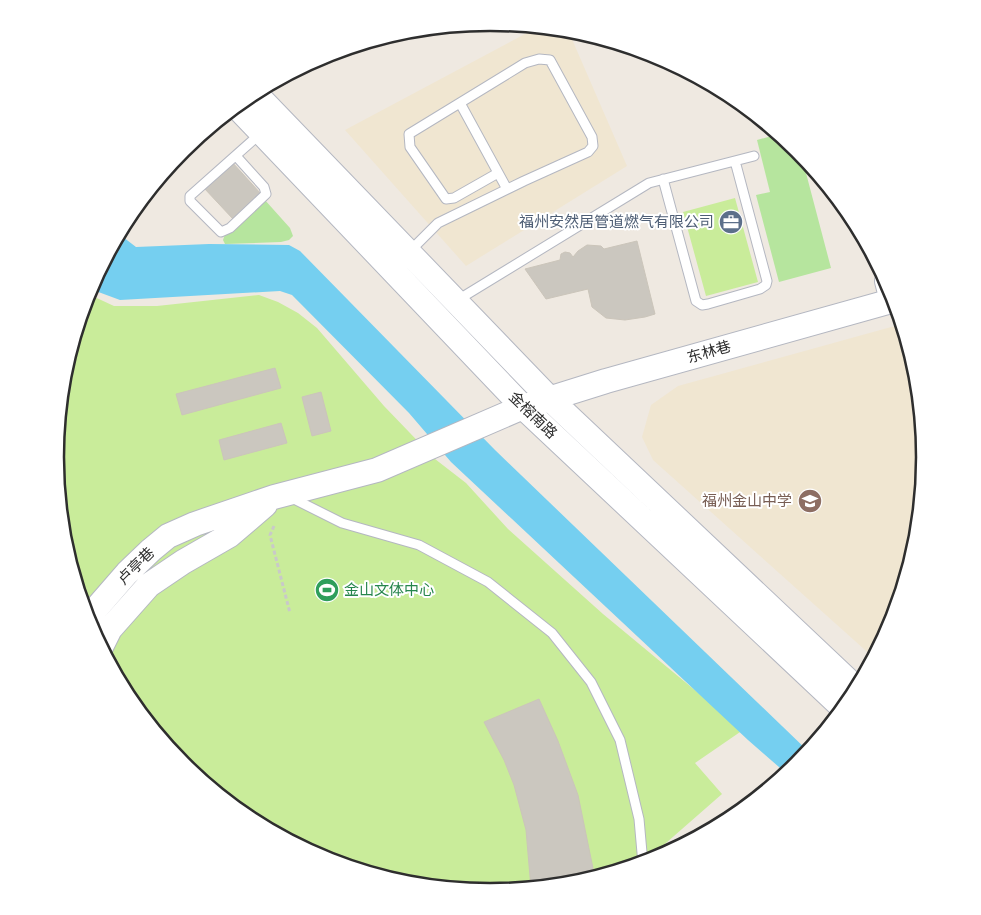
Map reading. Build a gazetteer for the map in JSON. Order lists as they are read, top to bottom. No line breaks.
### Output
{"streets":{"main road":["东林巷","金榕南路","卢亭巷"]},"crossings":[["东林巷","金榕南路"],["东林巷","卢亭巷"]],"places":{"office":["福州安然居管道燃气有限公司"],"school or university":["福州金山中学"],"sports":["金山文体中心"]}}
